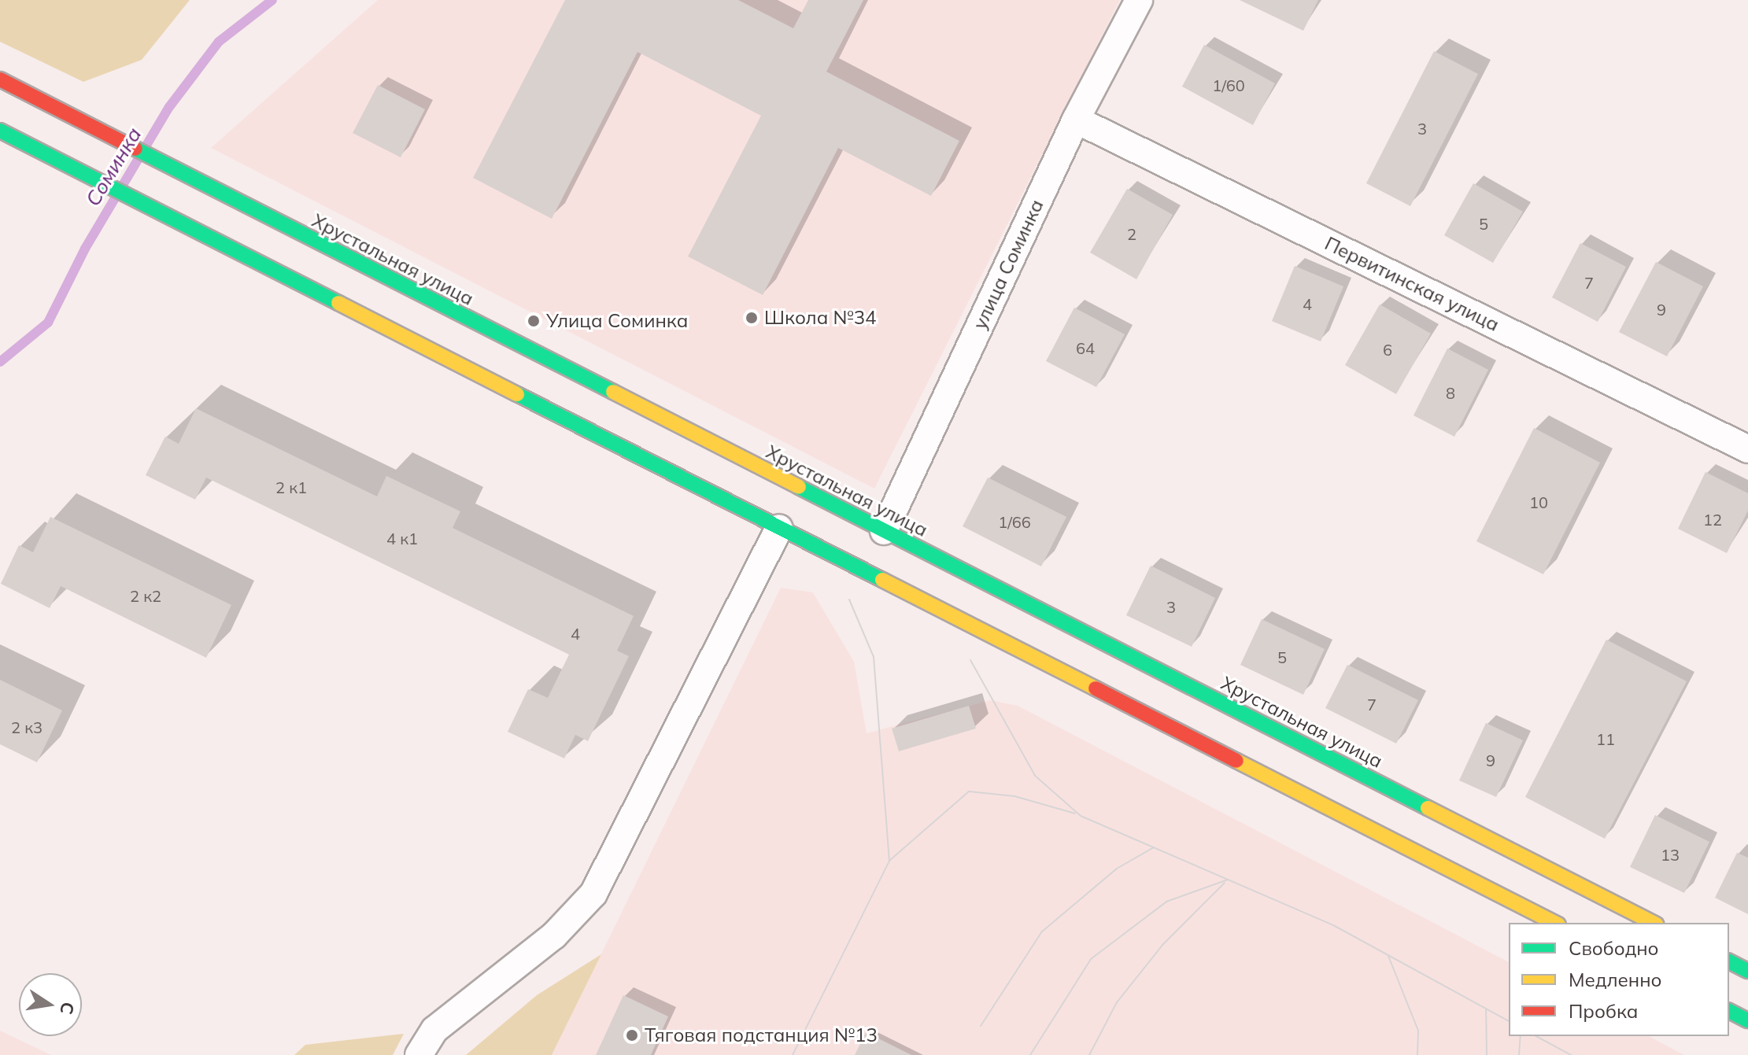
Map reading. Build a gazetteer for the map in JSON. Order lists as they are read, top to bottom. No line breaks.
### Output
{"streets":{"main road":["Хрустальная улица"],"street":["улица Соминка","Первитинская улица"]},"crossings":[["Хрустальная улица","улица Соминка"],["улица Соминка","Первитинская улица"]],"water":["Соминка"],"places":["Школа №34","Улица Соминка","Тяговая подстанция №13"],"house_numbers":["1/60","3","5","2","7","4","9","64","6","8","2 к1","10","12","1/66","4 к1","2 к2","3","4","5","7","2 к3","11","9","13"],"legend":["Свободно","Медленно","Пробка"],"north":"right"}
